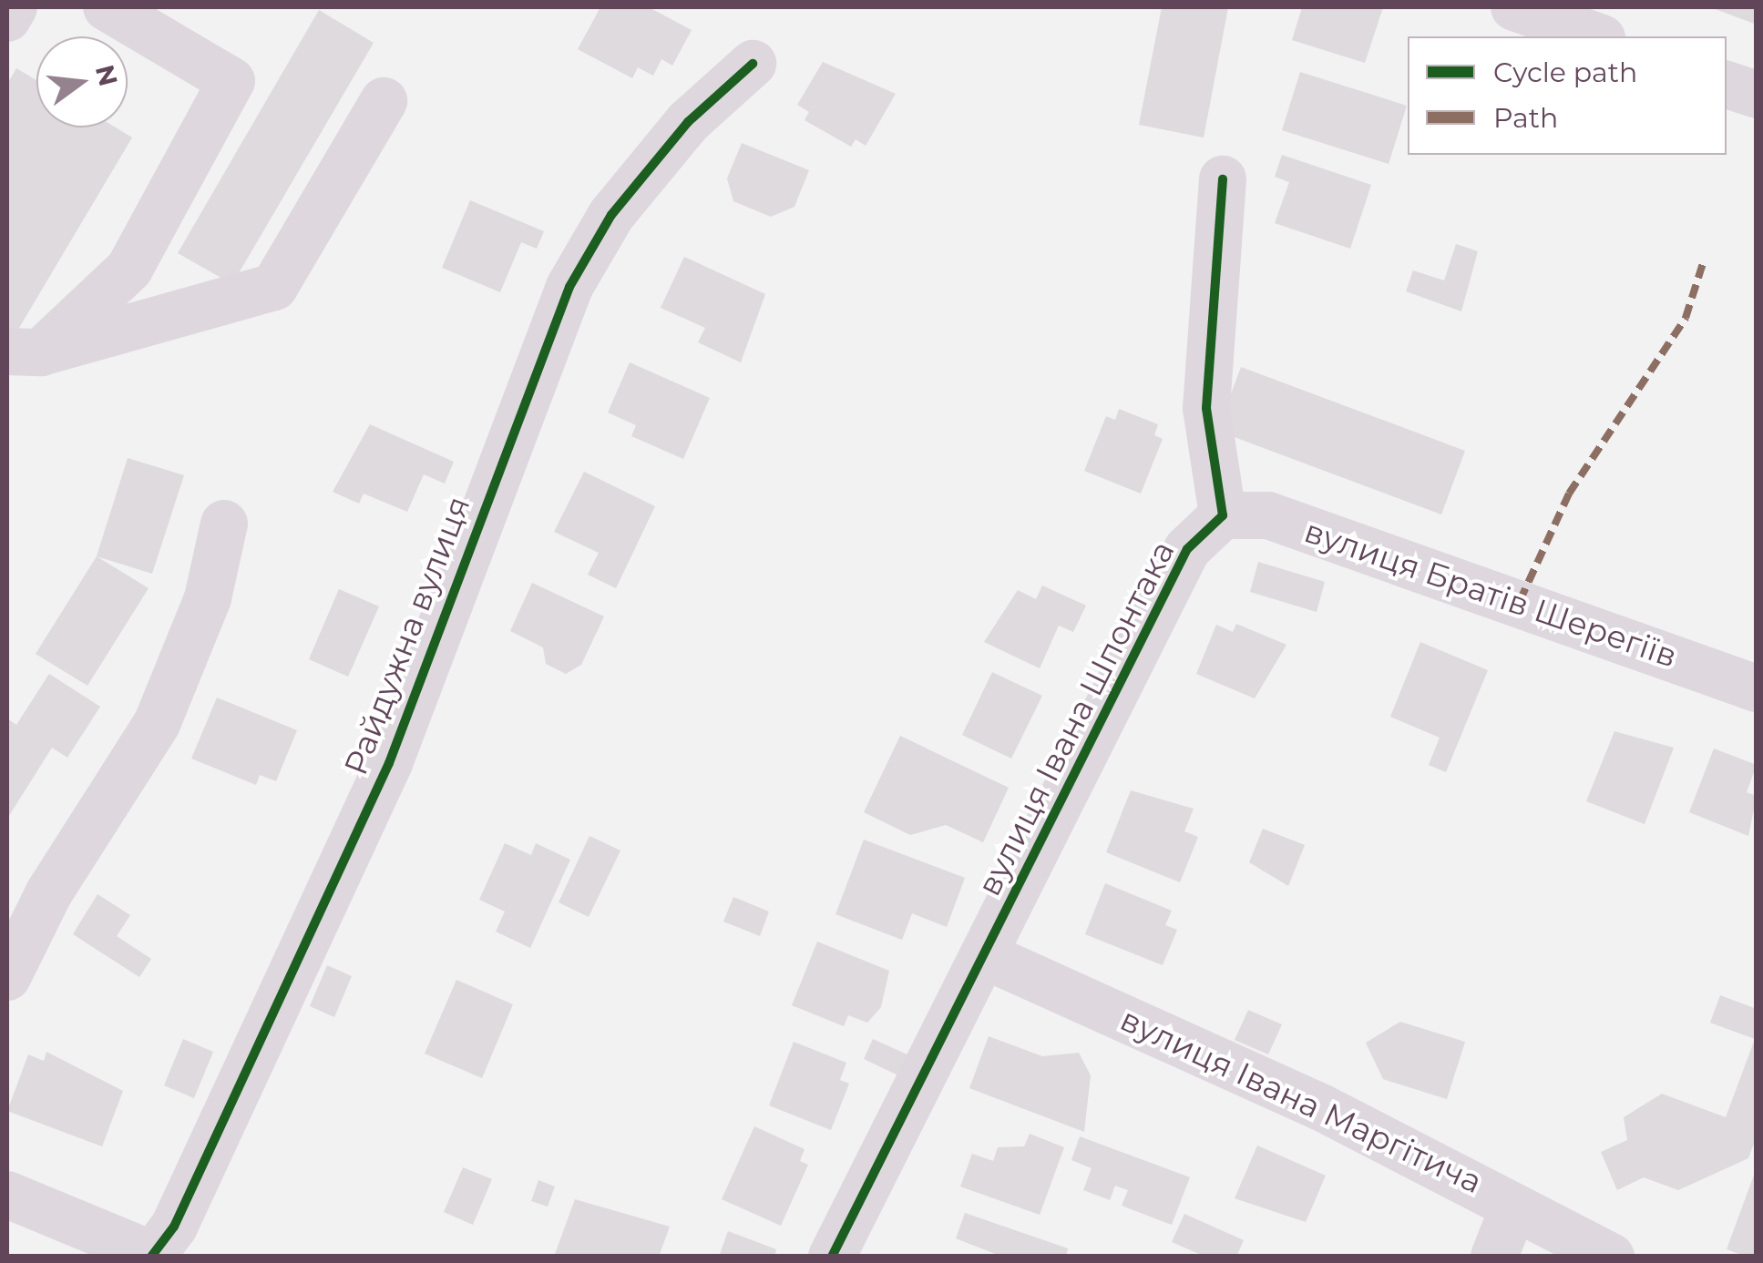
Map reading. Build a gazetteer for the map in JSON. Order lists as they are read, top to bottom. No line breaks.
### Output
{"streets":{"street":["вулиця Братів Шерегіїв","Райдужна вулиця","вулиця Івана Шпонтака","вулиця Івана Маргітича"]},"crossings":[["вулиця Братів Шерегіїв","вулиця Івана Шпонтака"],["вулиця Івана Шпонтака","вулиця Івана Маргітича"]],"legend":["Cycle path","Path"],"north":"right"}
